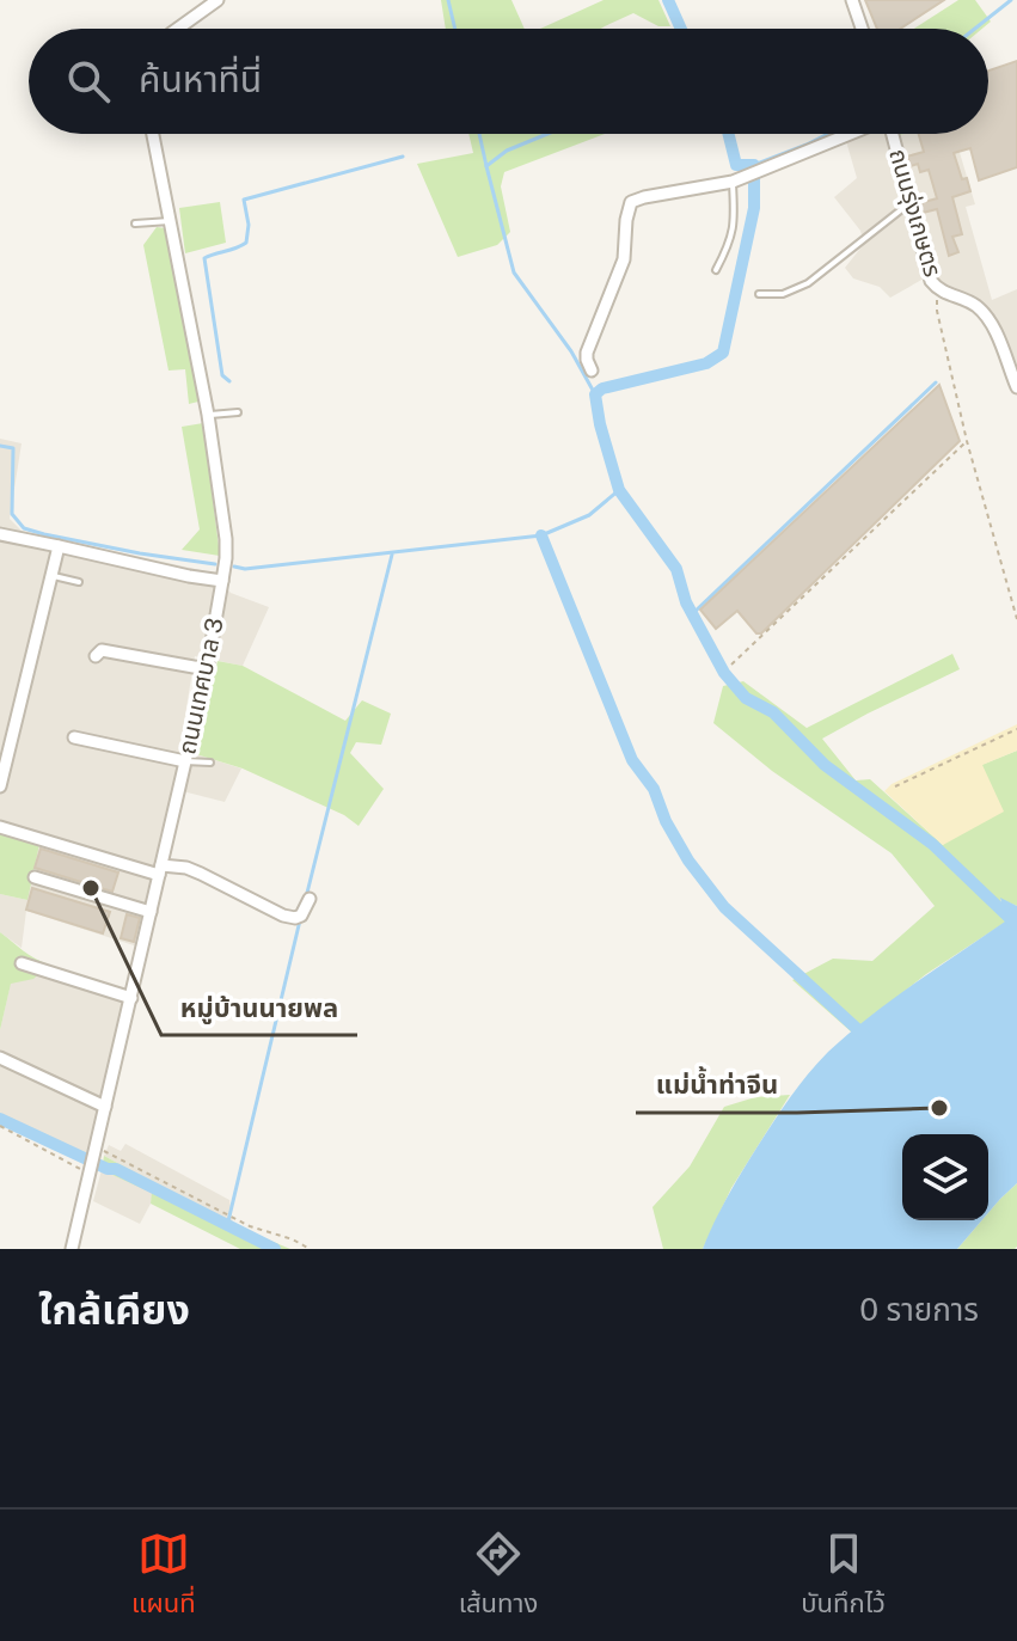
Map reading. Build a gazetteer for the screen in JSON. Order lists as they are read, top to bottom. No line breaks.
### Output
{"streets":{"street":["ถนนรุ่งเกษตร","ถนนเทศบาล 3"]},"places":["หมู่บ้านนายพล","แม่น้ำท่าจีน"],"page":{"search":"ค้นหาที่นี่","heading":["ใกล้เคียง","0 รายการ"],"nav":["แผนที่","เส้นทาง","บันทึกไว้"]}}
